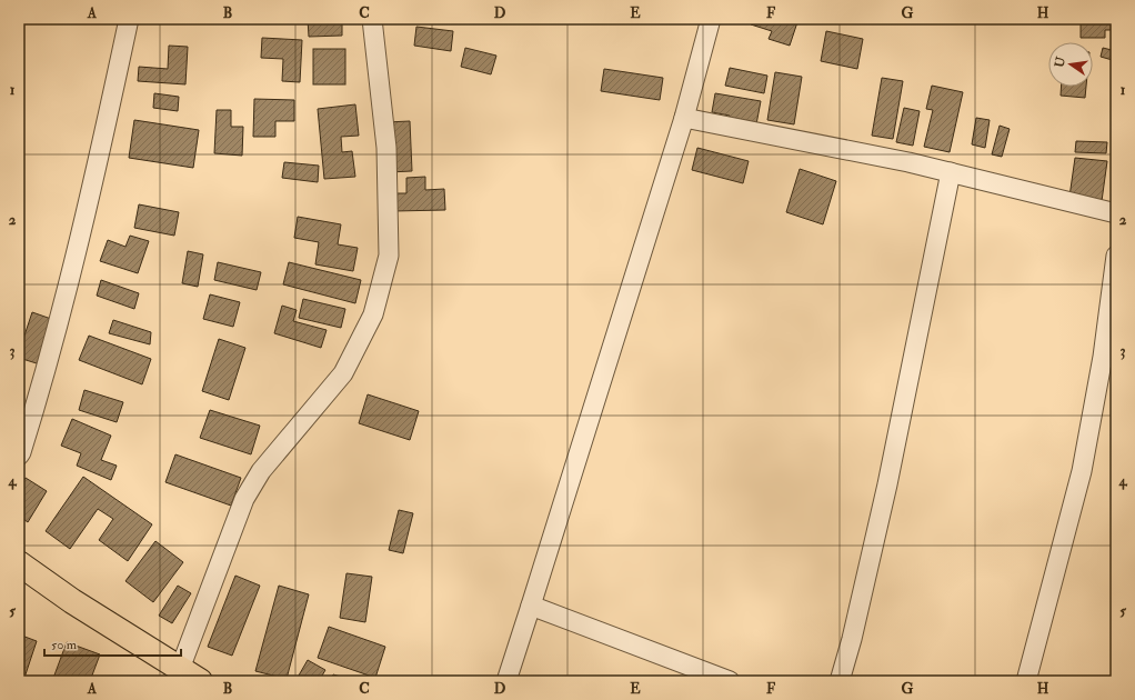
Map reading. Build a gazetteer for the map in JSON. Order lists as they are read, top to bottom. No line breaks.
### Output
{"scale_bar":"50 m","north":"left","grid":{"columns":["A","B","C","D","E","F","G","H"],"rows":["1","2","3","4","5"]}}
